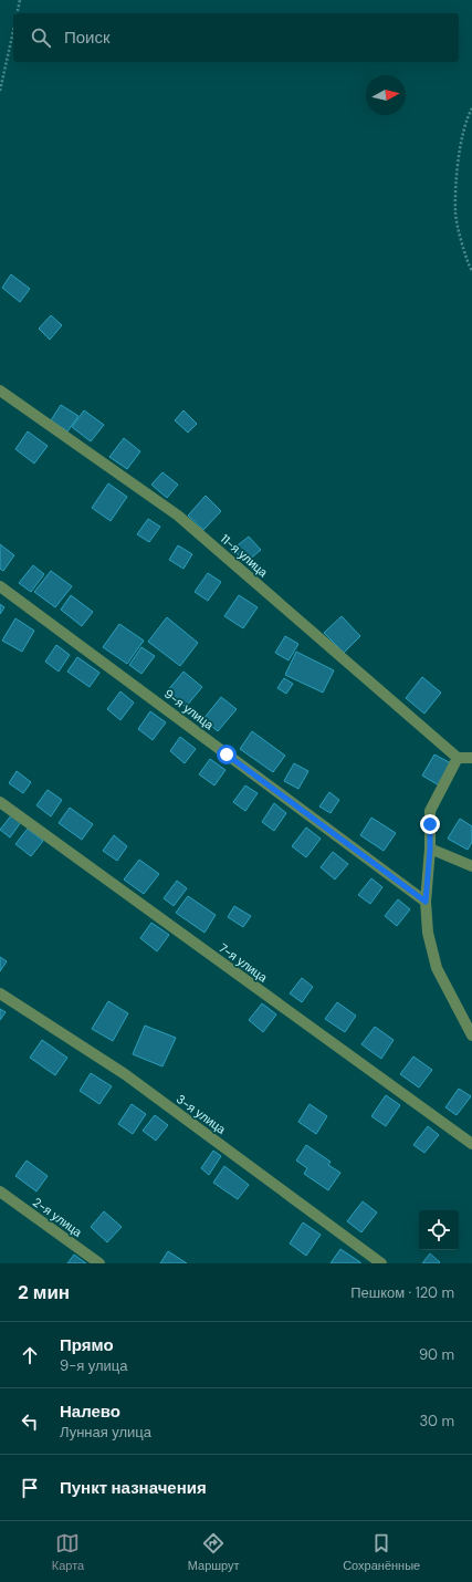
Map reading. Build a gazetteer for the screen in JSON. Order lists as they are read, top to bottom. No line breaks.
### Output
{"streets":{"street":["11-я улица","9-я улица","7-я улица","3-я улица","2-я улица"]},"north":"right","page":{"search":"Поиск","heading":["2 мин","Пешком · 120 m"],"list":[["Прямо","9-я улица","90 m"],["Налево","Лунная улица","30 m"],"Пункт назначения"],"nav":["Карта","Маршрут","Сохранённые"]}}
